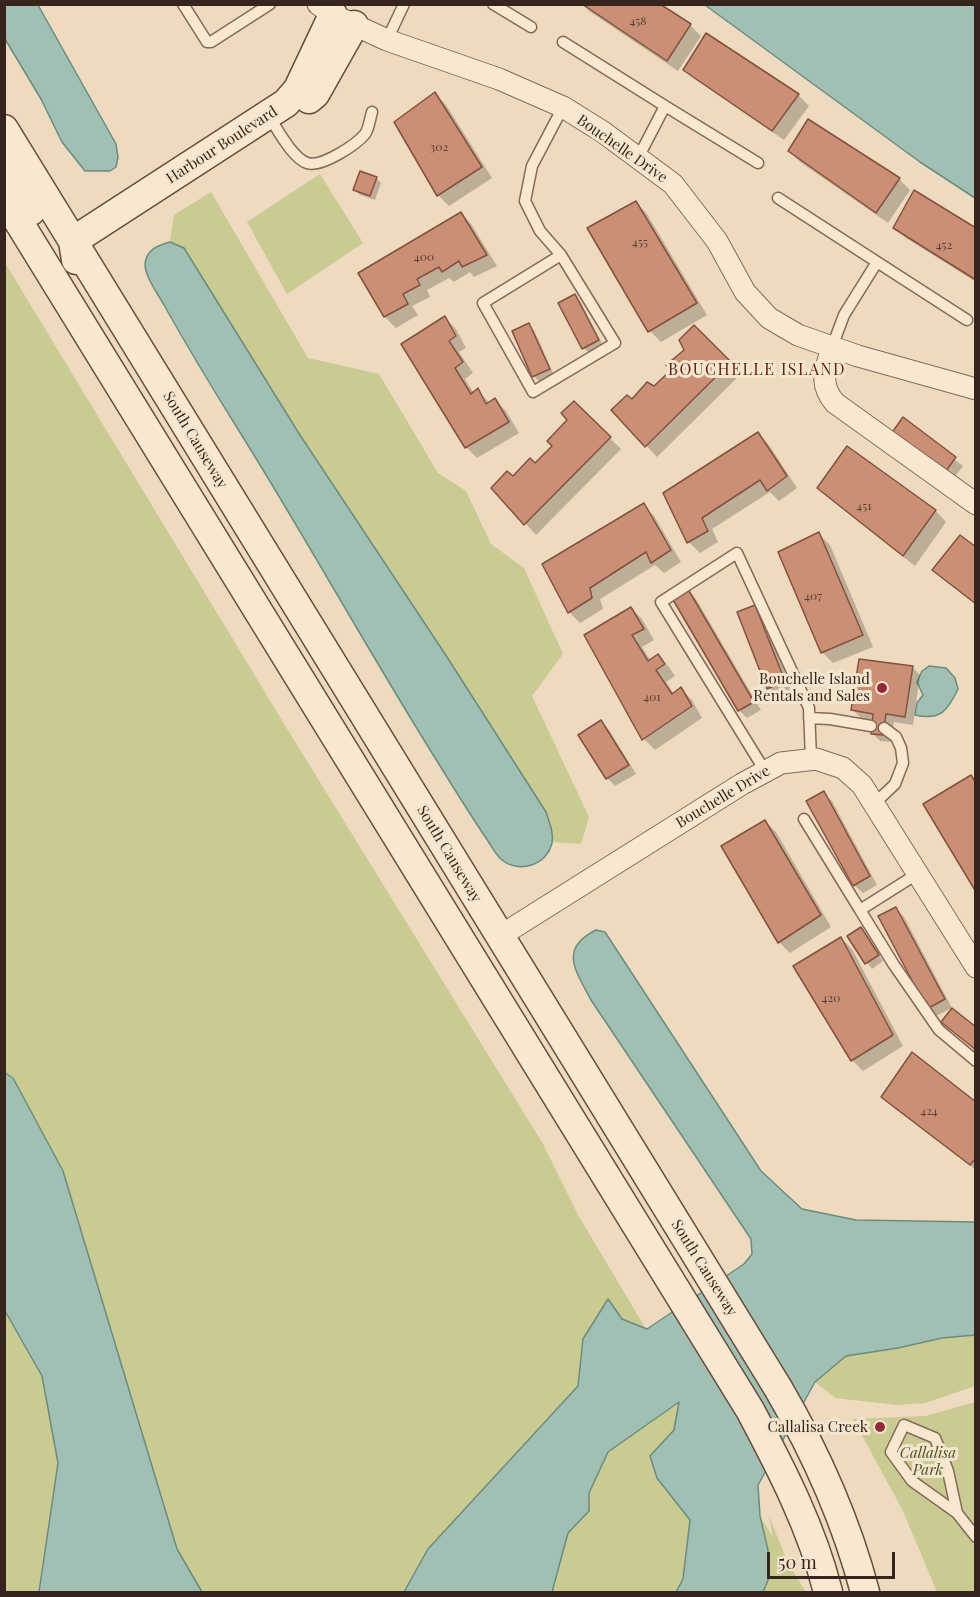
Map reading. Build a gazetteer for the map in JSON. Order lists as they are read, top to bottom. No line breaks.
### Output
{"streets":{"main road":["Harbour Boulevard","South Causeway"],"street":["Bouchelle Drive"]},"crossings":[["Harbour Boulevard","Bouchelle Drive"],["Harbour Boulevard","South Causeway"],["Bouchelle Drive","South Causeway"]],"districts":["BOUCHELLE ISLAND"],"parks":["Callalisa Park"],"places":["Bouchelle Island Rentals and Sales","Callalisa Creek"],"house_numbers":["458","302","455","452","400","451","407","401","420","424"],"scale_bar":"50 m"}
